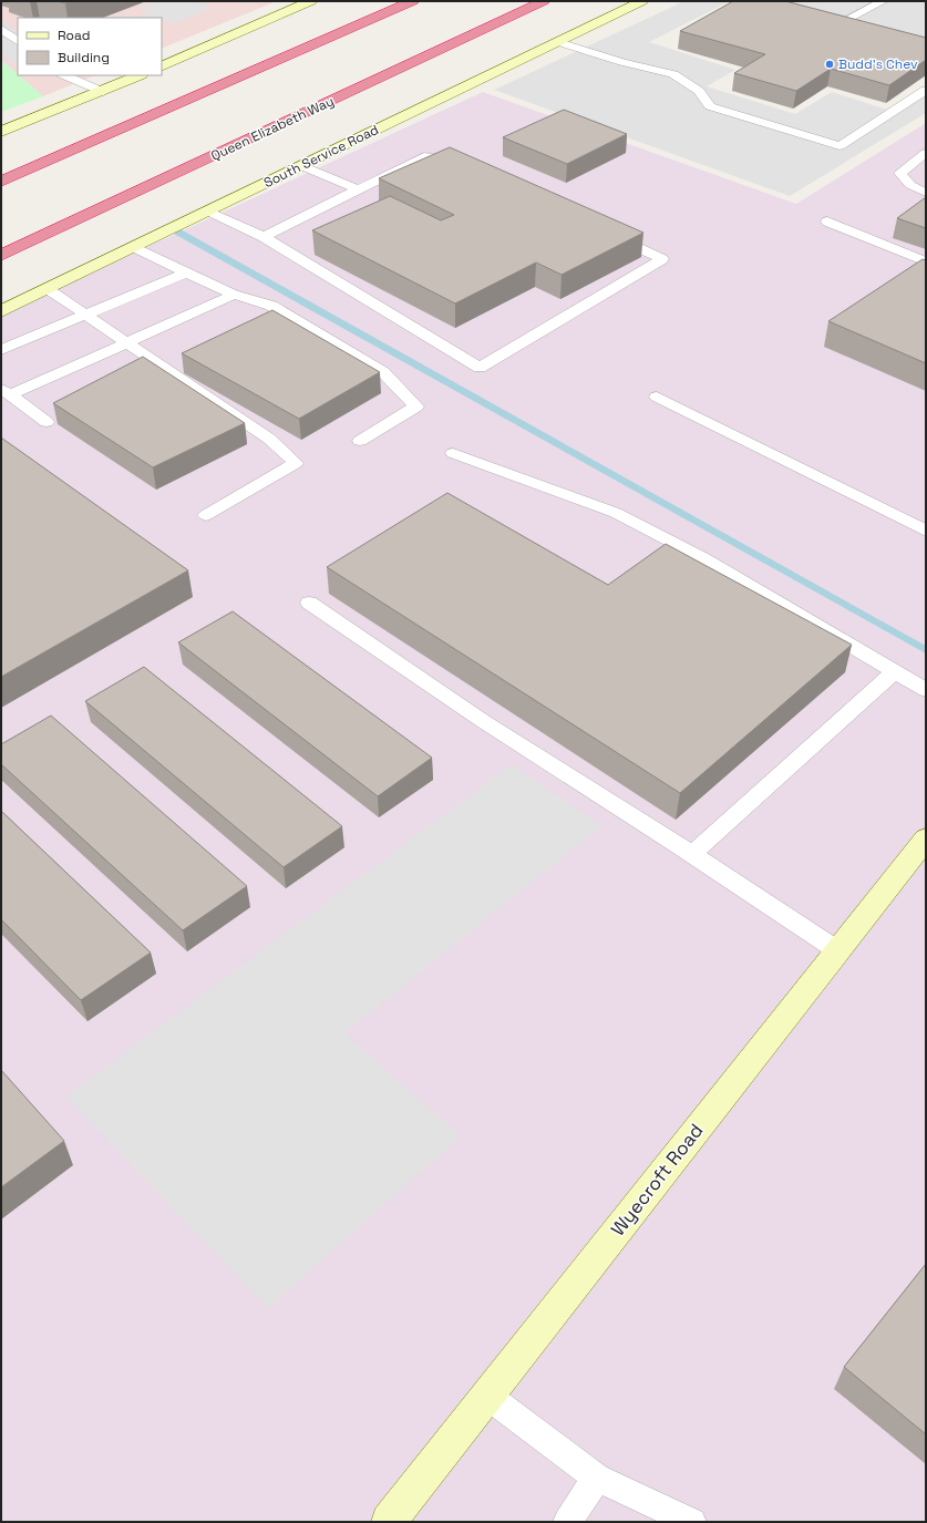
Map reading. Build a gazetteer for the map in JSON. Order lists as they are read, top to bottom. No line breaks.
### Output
{"streets":{"highway":["Queen Elizabeth Way"],"street":["South Service Road","Wyecroft Road"]},"places":["Budd's Chev"],"legend":["Road","Building"]}
